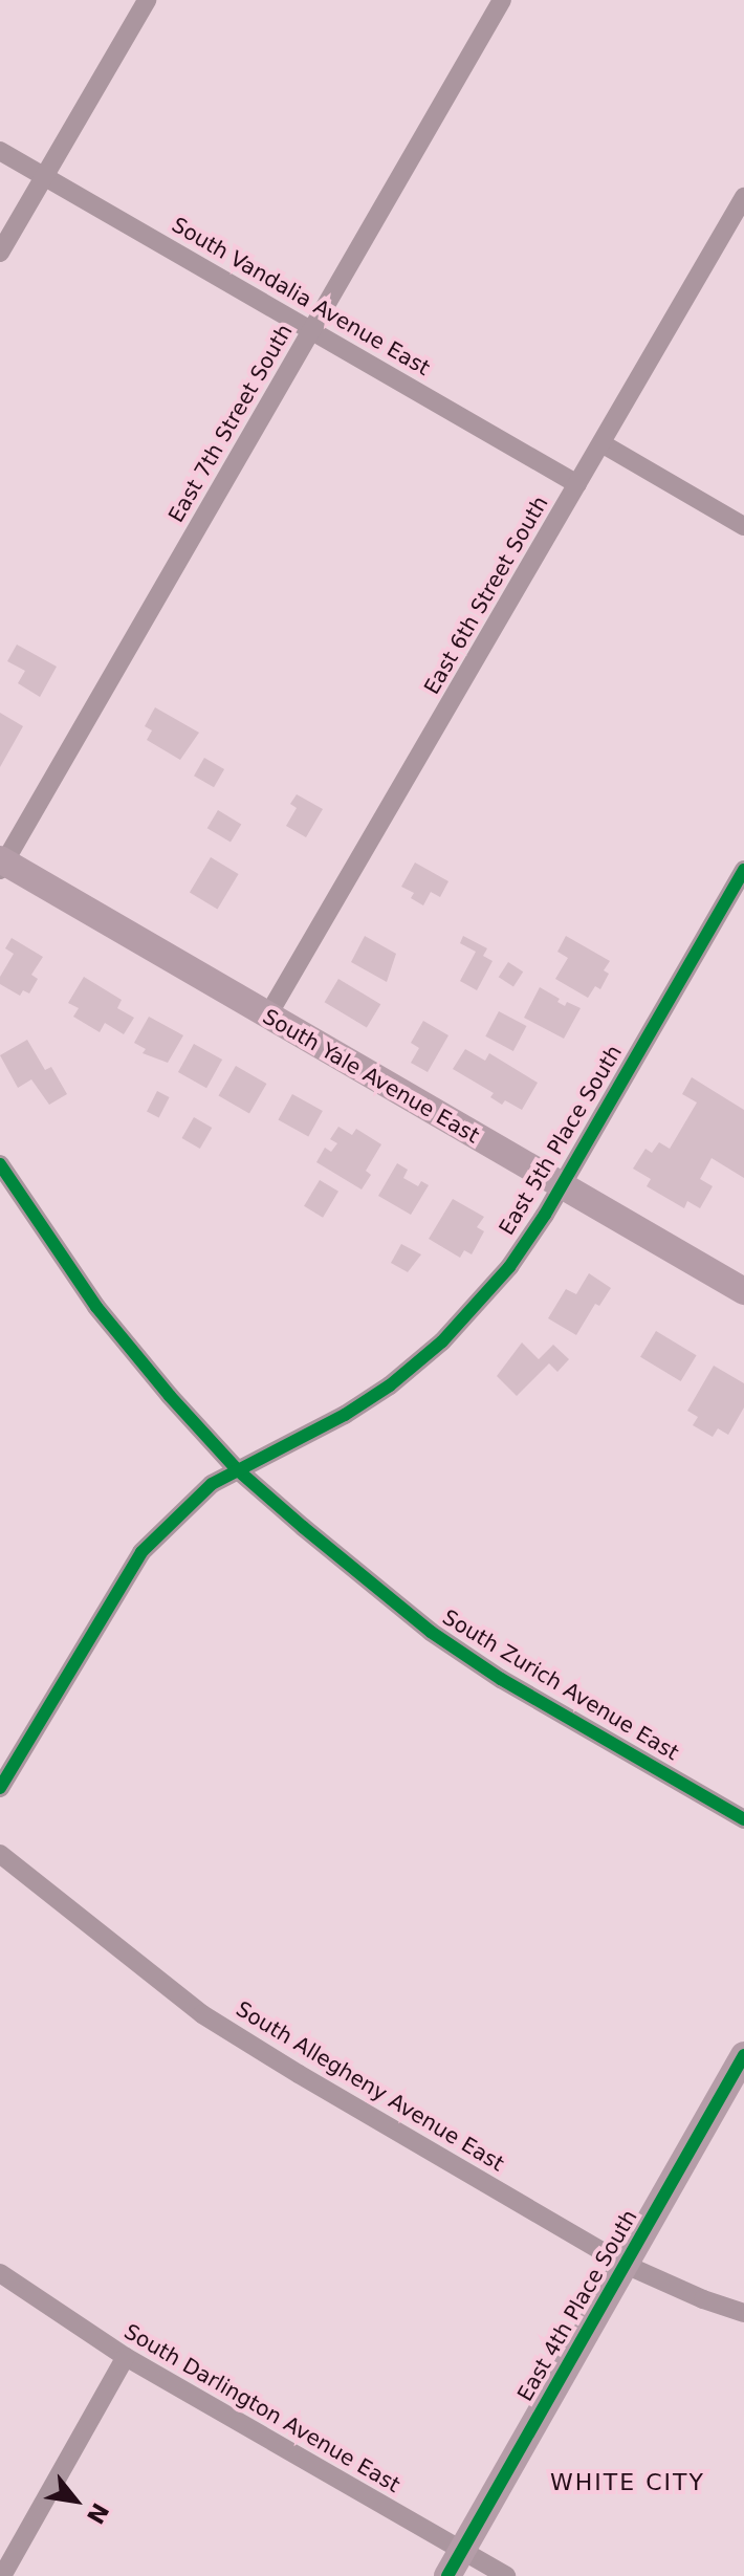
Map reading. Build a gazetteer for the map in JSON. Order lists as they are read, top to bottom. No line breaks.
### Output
{"streets":{"main road":["South Yale Avenue East","East 4th Place South"],"street":["South Vandalia Avenue East","East 7th Street South","East 6th Street South","East 5th Place South","South Zurich Avenue East","South Allegheny Avenue East","South Darlington Avenue East"]},"crossings":[["South Vandalia Avenue East","East 7th Street South"],["South Vandalia Avenue East","East 6th Street South"],["East 7th Street South","South Yale Avenue East"],["East 6th Street South","South Yale Avenue East"],["South Yale Avenue East","East 5th Place South"],["East 5th Place South","South Zurich Avenue East"],["South Allegheny Avenue East","East 4th Place South"],["East 4th Place South","South Darlington Avenue East"]],"districts":["WHITE CITY"],"north":"bottom right"}
